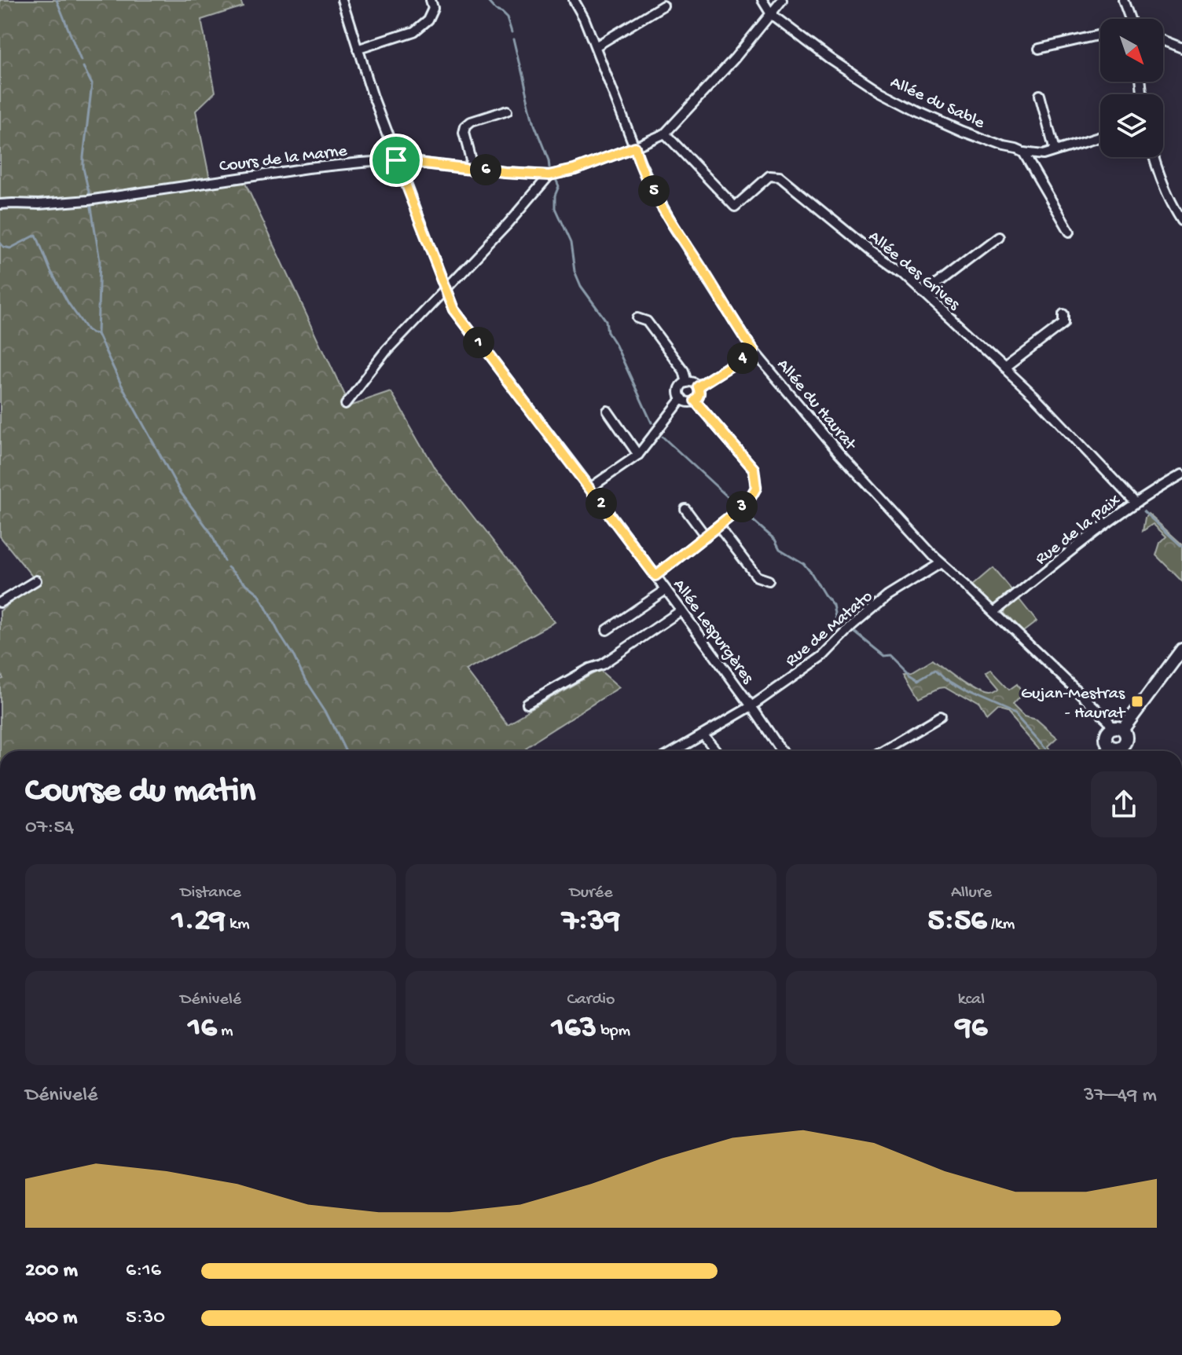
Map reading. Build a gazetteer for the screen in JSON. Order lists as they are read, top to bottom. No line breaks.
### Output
{"streets":{"street":["Allée du Sable","Cours de la Marne","Allée des Grives","Allée du Haurat","Rue de la Paix","Rue de Matato","Allée Lespurgères"]},"crossings":[["Allée du Sable","Cours de la Marne"],["Cours de la Marne","Allée des Grives"],["Cours de la Marne","Allée du Haurat"],["Cours de la Marne","Allée Lespurgères"],["Allée des Grives","Rue de la Paix"],["Allée du Haurat","Rue de la Paix"],["Allée du Haurat","Rue de Matato"],["Rue de Matato","Allée Lespurgères"]],"places":{"transit":["Gujan-Mestras - Haurat"]},"north":"bottom right","page":{"pins":["6","5","1","4","2","3"],"heading":["Course du matin","07:54"],"stats":[["Distance","1.29 km"],["Durée","7:39"],["Allure","5:56 /km"],["Dénivelé","16 m"],["Cardio","163 bpm"],["kcal","96"]],"chart":["Dénivelé","37–49 m"],"list":[{"name":"200 m","note":"6:16"},{"name":"400 m","note":"5:30"}]}}
